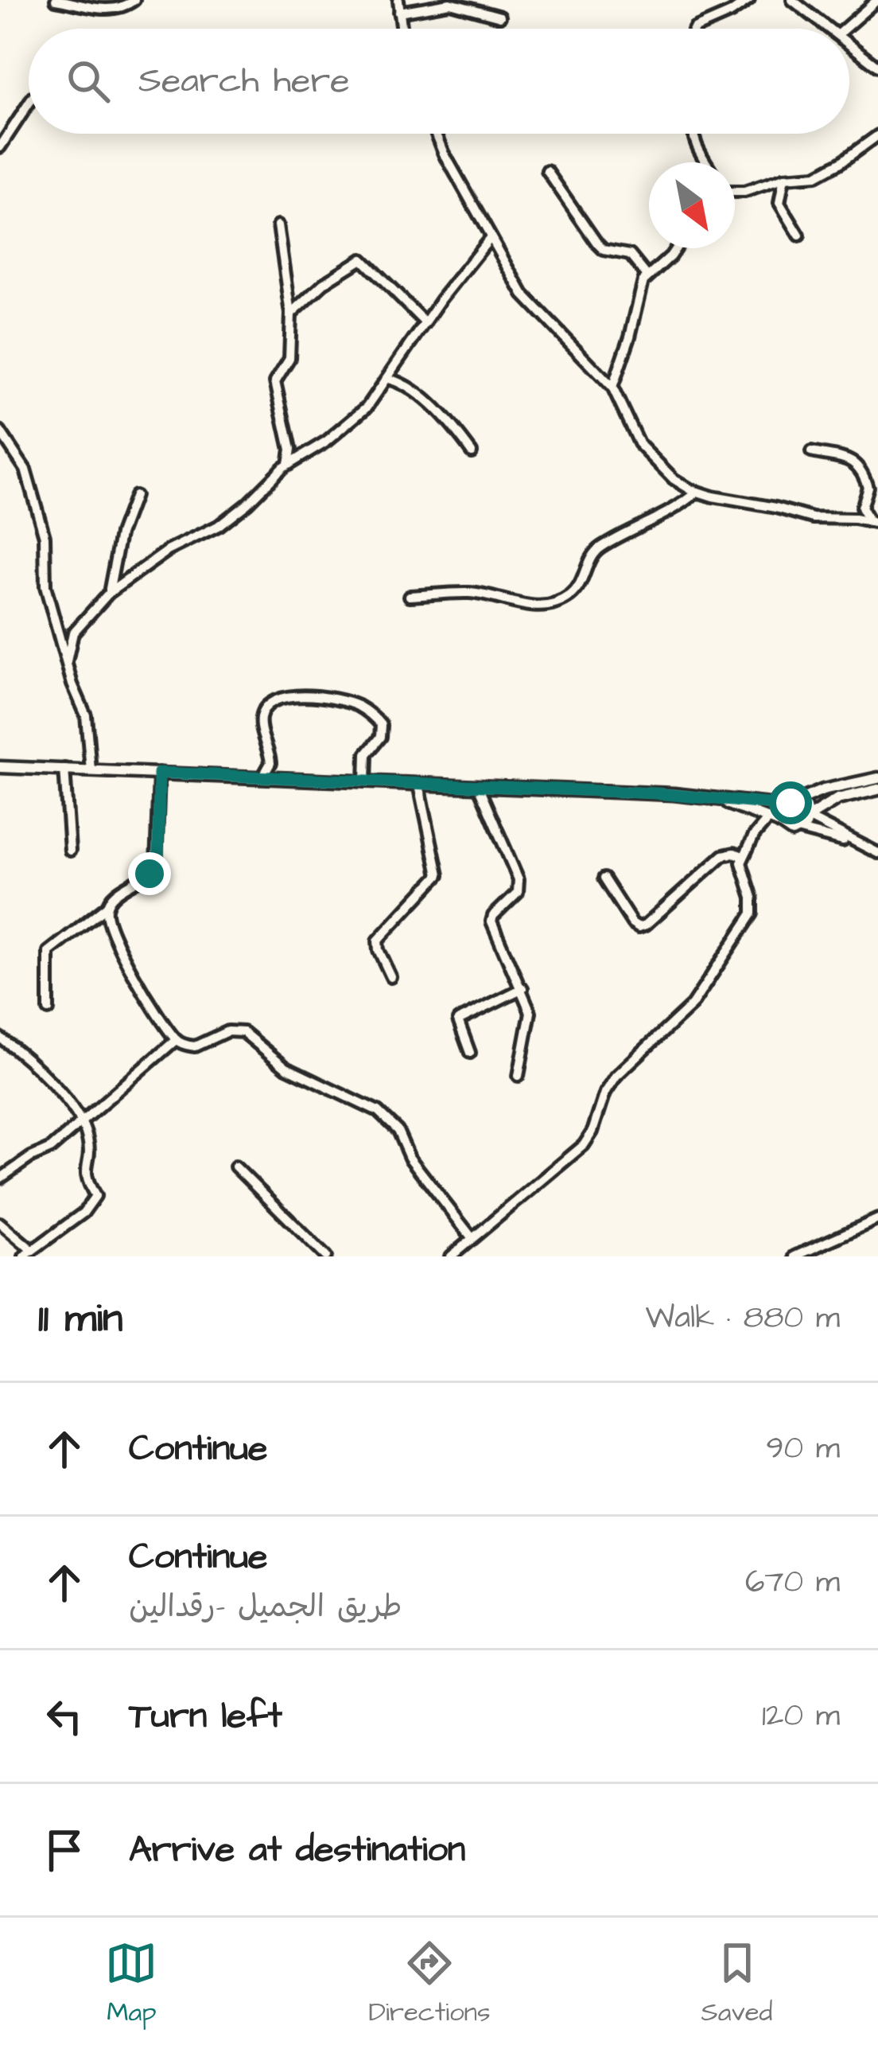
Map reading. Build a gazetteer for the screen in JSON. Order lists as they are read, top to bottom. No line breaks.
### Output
{"north":"bottom right","page":{"search":"Search here","heading":["11 min","Walk · 880 m"],"list":[["Continue","90 m"],["Continue","طريق الجميل -رقدالين","670 m"],["Turn left","120 m"],"Arrive at destination"],"nav":["Map","Directions","Saved"]}}
